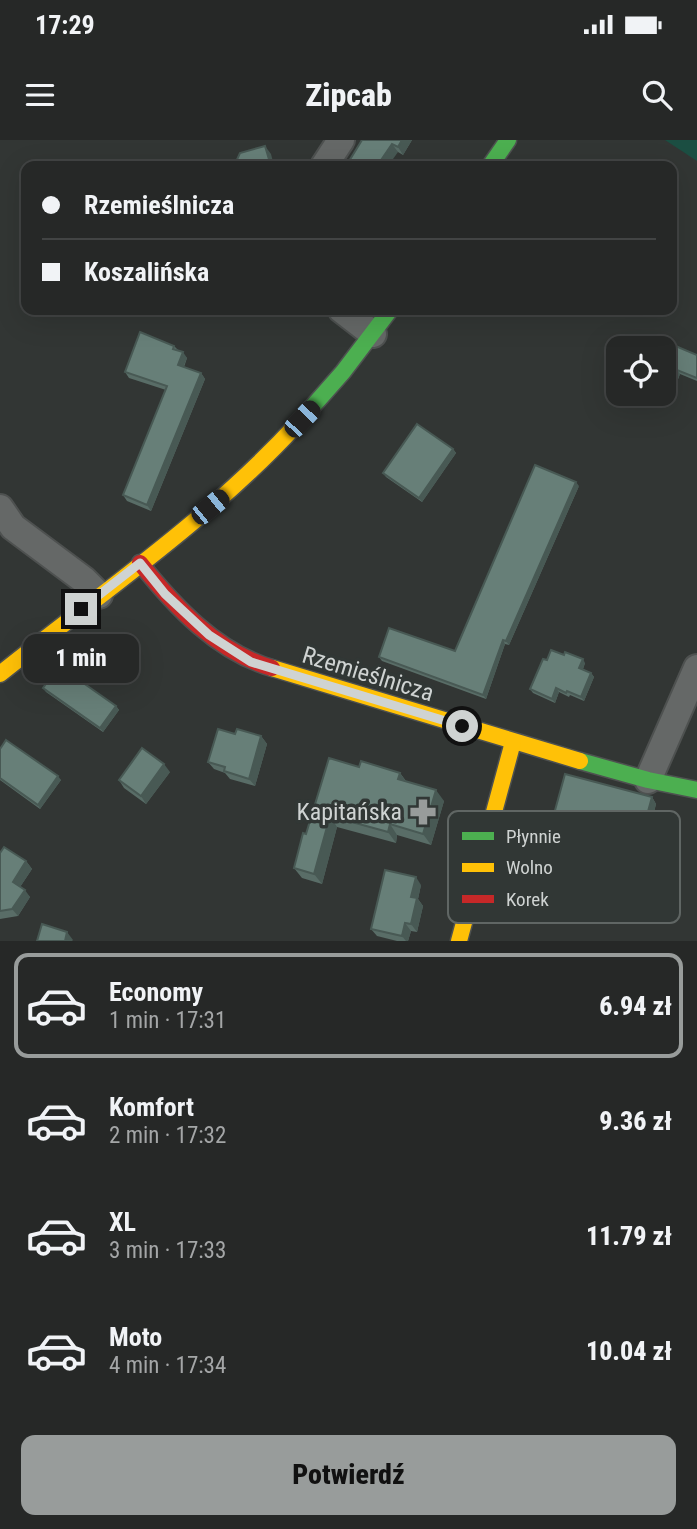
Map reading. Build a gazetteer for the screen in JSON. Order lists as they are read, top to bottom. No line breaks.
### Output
{"streets":{"street":["Rzemieślnicza"]},"places":{"pharmacy":["Kapitańska"]},"legend":["Płynnie","Wolno","Korek"],"page":{"status":"17:29","header":"Zipcab","banner":["Rzemieślnicza","Koszalińska"],"bubble":"1 min","list":[{"name":"Economy","note":"1 min · 17:31","value":"6.94 zł"},{"name":"Komfort","note":"2 min · 17:32","value":"9.36 zł"},{"name":"XL","note":"3 min · 17:33","value":"11.79 zł"},{"name":"Moto","note":"4 min · 17:34","value":"10.04 zł"}],"buttons":"Potwierdź"}}
